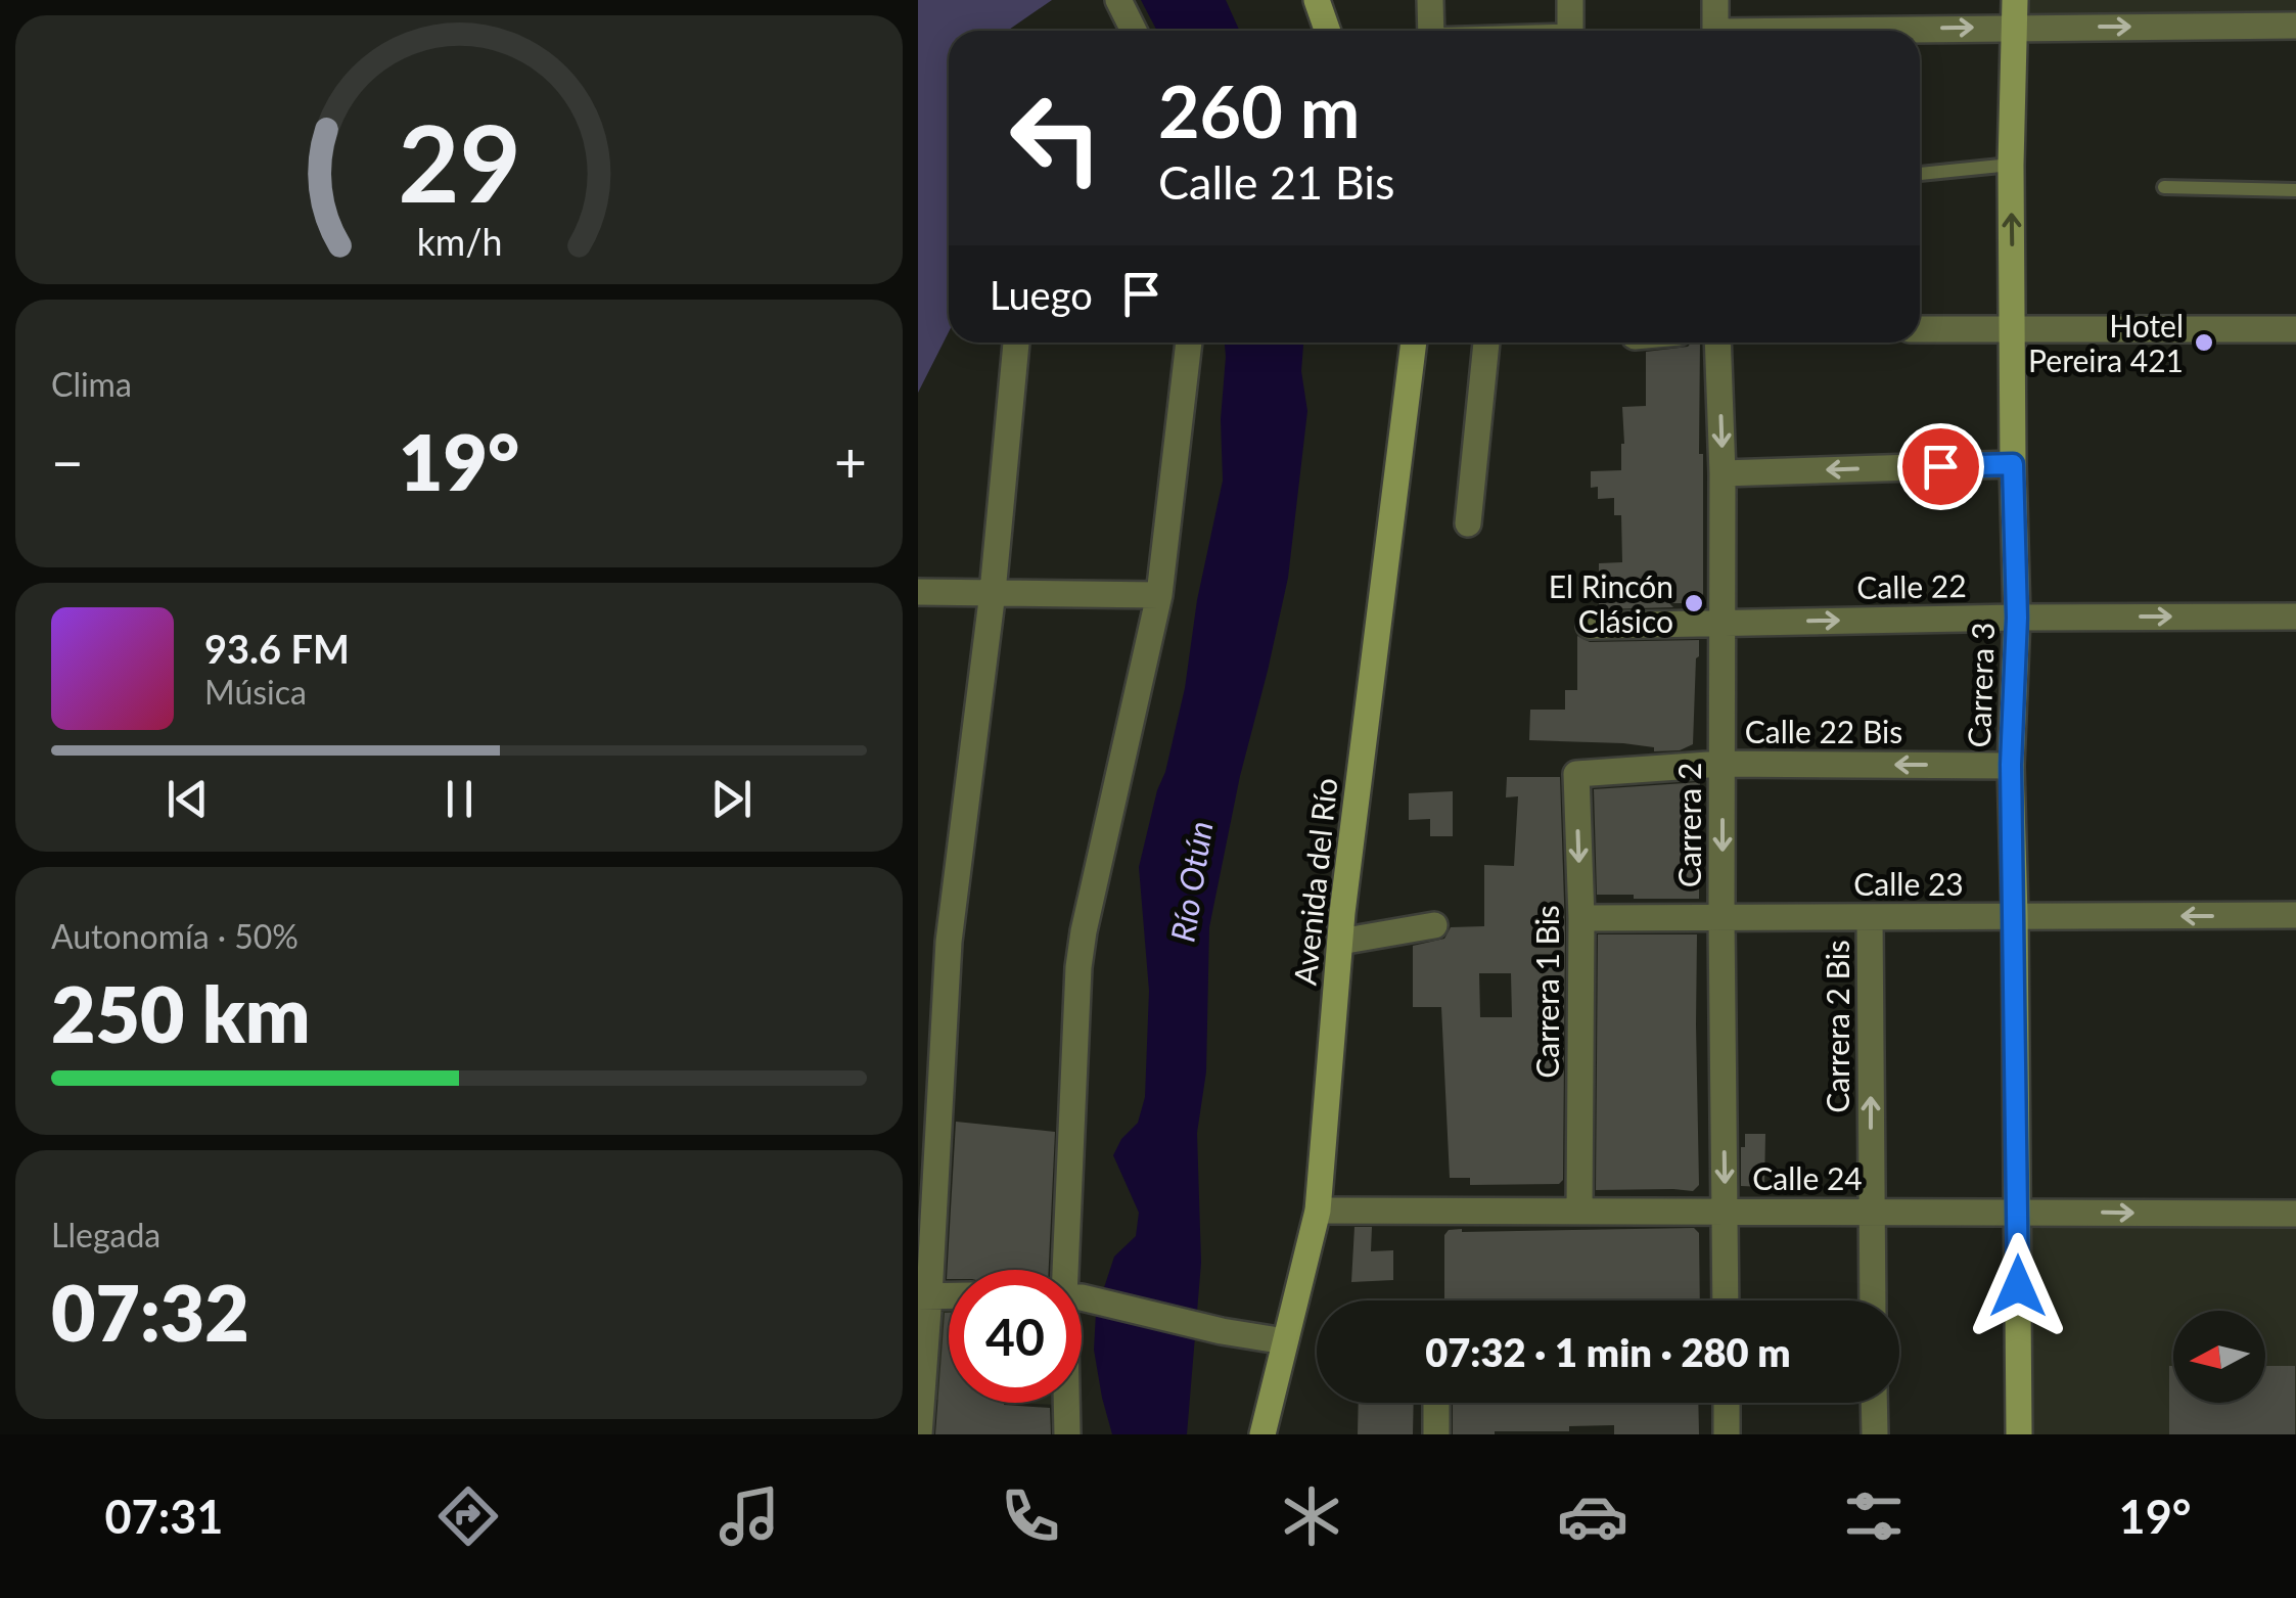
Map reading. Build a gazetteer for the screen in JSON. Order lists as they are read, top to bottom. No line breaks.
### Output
{"streets":{"street":["Calle 22","Carrera 3","Calle 22 Bis","Carrera 2","Avenida del Río","Calle 23","Carrera 1 Bis","Carrera 2 Bis","Calle 24"]},"crossings":[["Calle 22","Carrera 3"],["Calle 22","Carrera 2"],["Carrera 3","Calle 22 Bis"],["Carrera 3","Calle 23"],["Carrera 3","Calle 24"],["Calle 22 Bis","Carrera 2"],["Calle 22 Bis","Carrera 1 Bis"],["Carrera 2","Calle 23"],["Carrera 2","Calle 24"],["Avenida del Río","Calle 24"],["Calle 23","Carrera 1 Bis"],["Calle 23","Carrera 2 Bis"],["Carrera 1 Bis","Calle 24"],["Carrera 2 Bis","Calle 24"]],"one_way":["Calle 22 Bis","Carrera 2","Calle 23","Carrera 2 Bis"],"water":["Río Otún"],"places":["Hotel Pereira 421","El Rincón Clásico"],"north":"left","page":{"turn":["260 m","Calle 21 Bis"],"then":"Luego","tile":["Clima",["Autonomía · 50%","250 km"],["Llegada","07:32"]],"heat":["−","19°","+"],"song":["93.6 FM","Música"],"limit":"40","trip":"07:32 · 1 min · 280 m","tabs":["07:31","19°"],"gauge":["29","km/h"]}}
